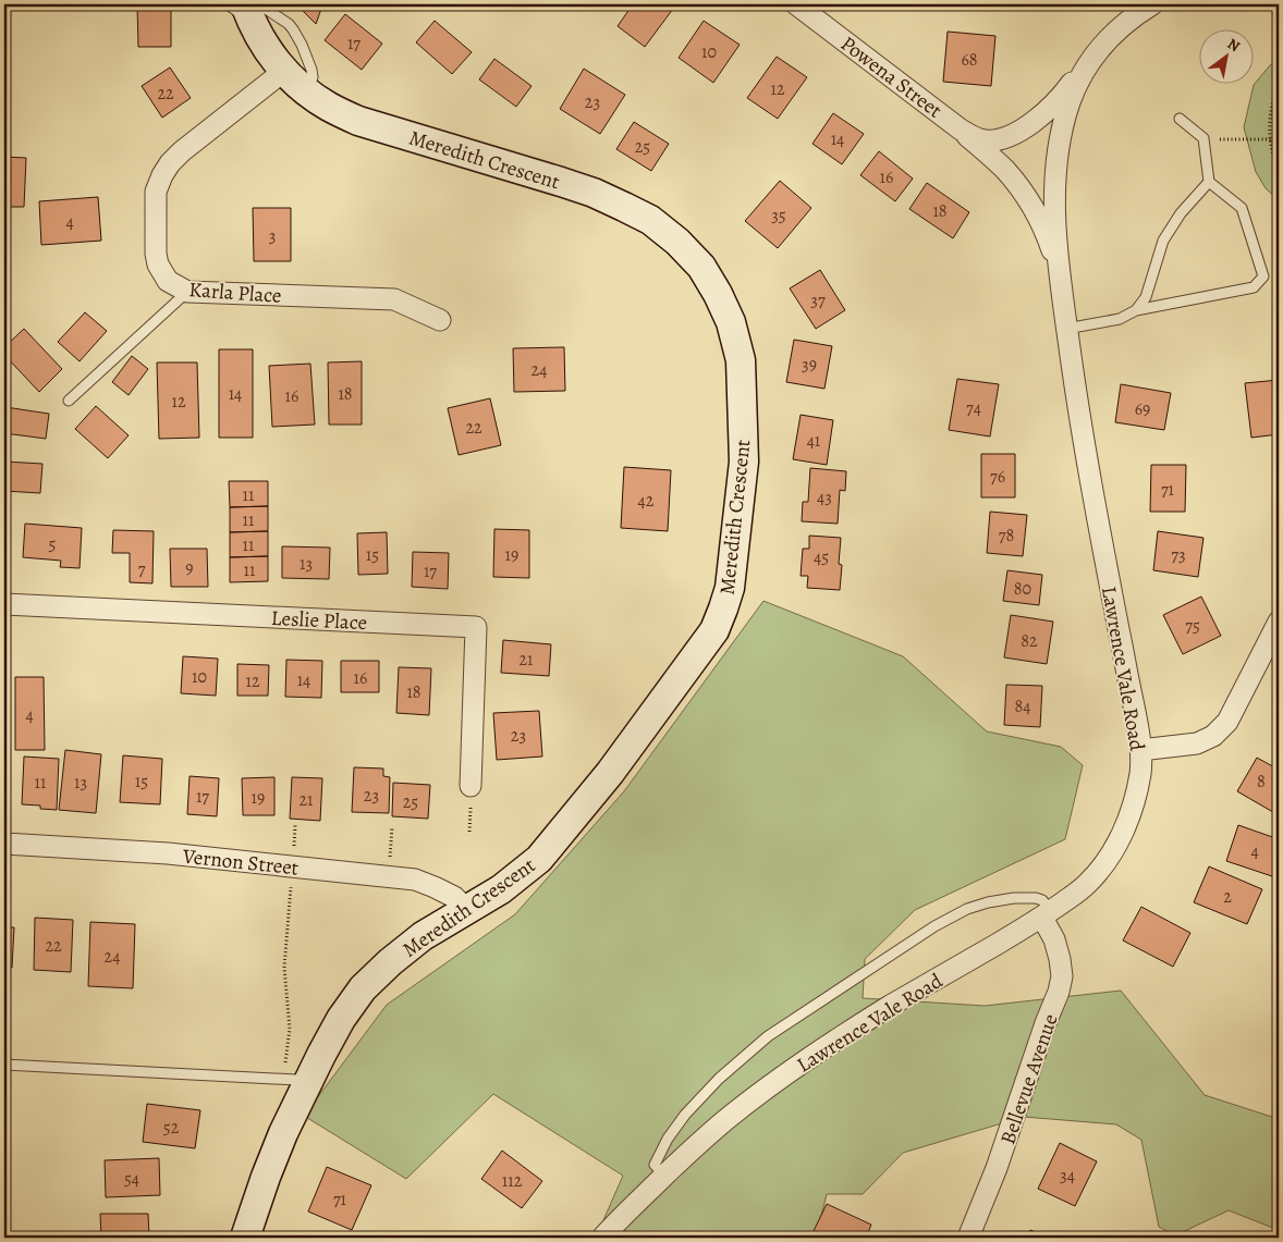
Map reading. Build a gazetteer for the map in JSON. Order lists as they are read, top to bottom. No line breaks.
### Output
{"streets":{"street":["Powena Street","Meredith Crescent","Karla Place","Leslie Place","Lawrence Vale Road","Vernon Street","Bellevue Avenue"]},"crossings":[["Powena Street","Lawrence Vale Road"],["Meredith Crescent","Karla Place"],["Meredith Crescent","Vernon Street"],["Lawrence Vale Road","Bellevue Avenue"]],"house_numbers":["17","10","68","12","22","23","14","25","16","18","35","4","3","37","39","24","14","18","16","12","74","69","22","41","76","71","11","43","42","11","78","5","11","15","19","73","45","13","9","7","11","17","80","75","82","21","10","16","14","12","18","84","4","23","15","8","11","13","23","17","19","21","25","4","2","22","24","52","34","54","112","71"],"north":"top right"}
